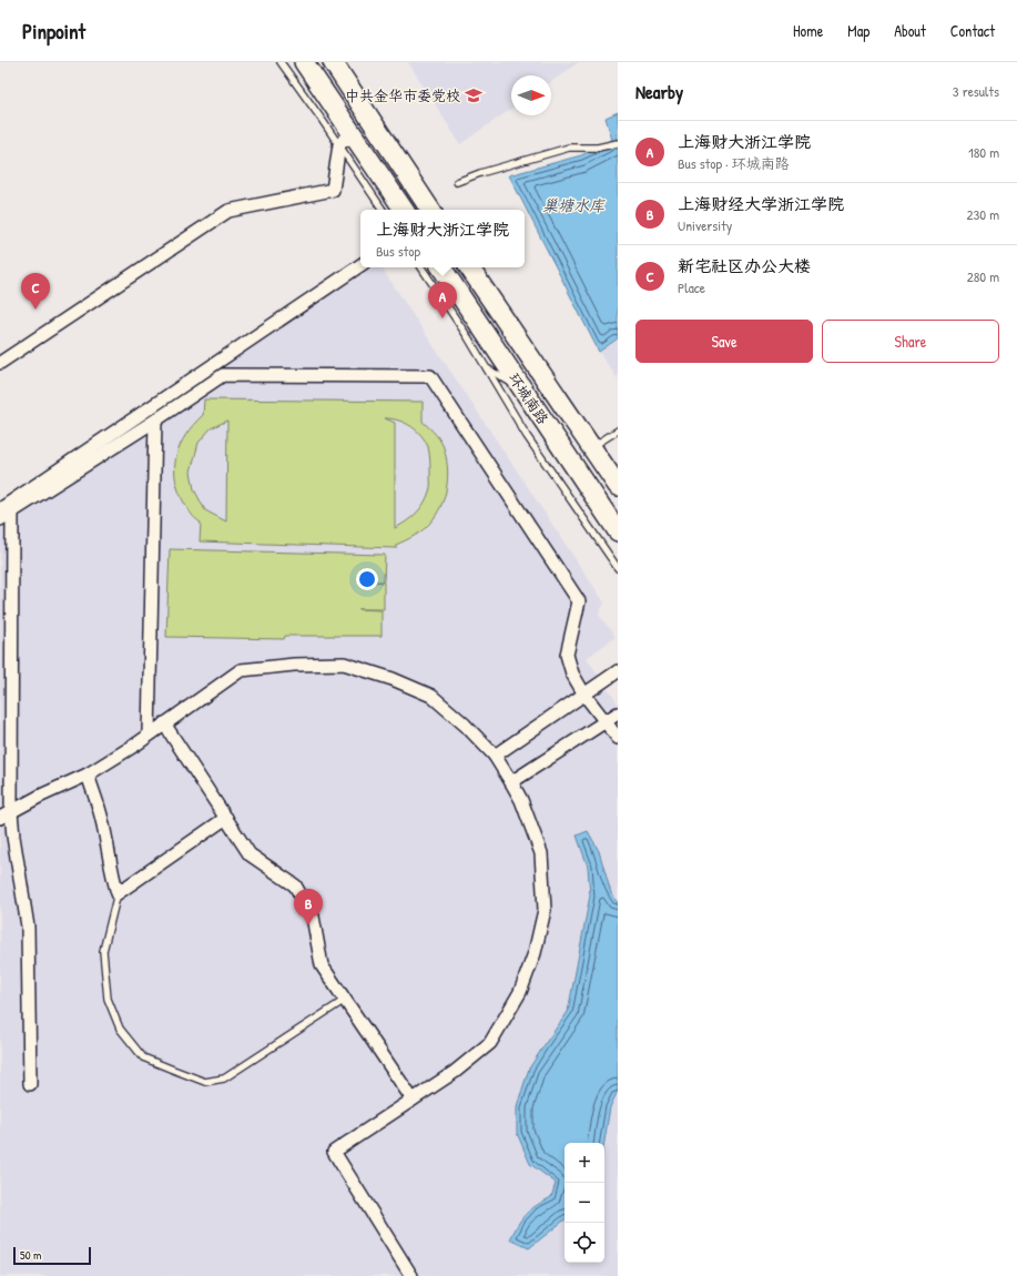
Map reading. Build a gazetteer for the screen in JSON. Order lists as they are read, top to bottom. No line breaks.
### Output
{"streets":{"main road":["环城南路"]},"water":["巢塘水库"],"places":{"school or university":["中共金华市委党校"]},"scale_bar":"50 m","north":"right","page":{"header":"Pinpoint","nav":["Home","Map","About","Contact"],"heading":["Nearby","3 results"],"list":[{"mark":"A","name":"上海财大浙江学院","note":"Bus stop · 环城南路","value":"180 m"},{"mark":"B","name":"上海财经大学浙江学院","note":"University","value":"230 m"},{"mark":"C","name":"新宅社区办公大楼","note":"Place","value":"280 m"}],"popup":["上海财大浙江学院","Bus stop"],"pins":["C","A","B"],"buttons":["Save","Share"],"map_buttons":["+","−"],"scale":"50 m"}}
